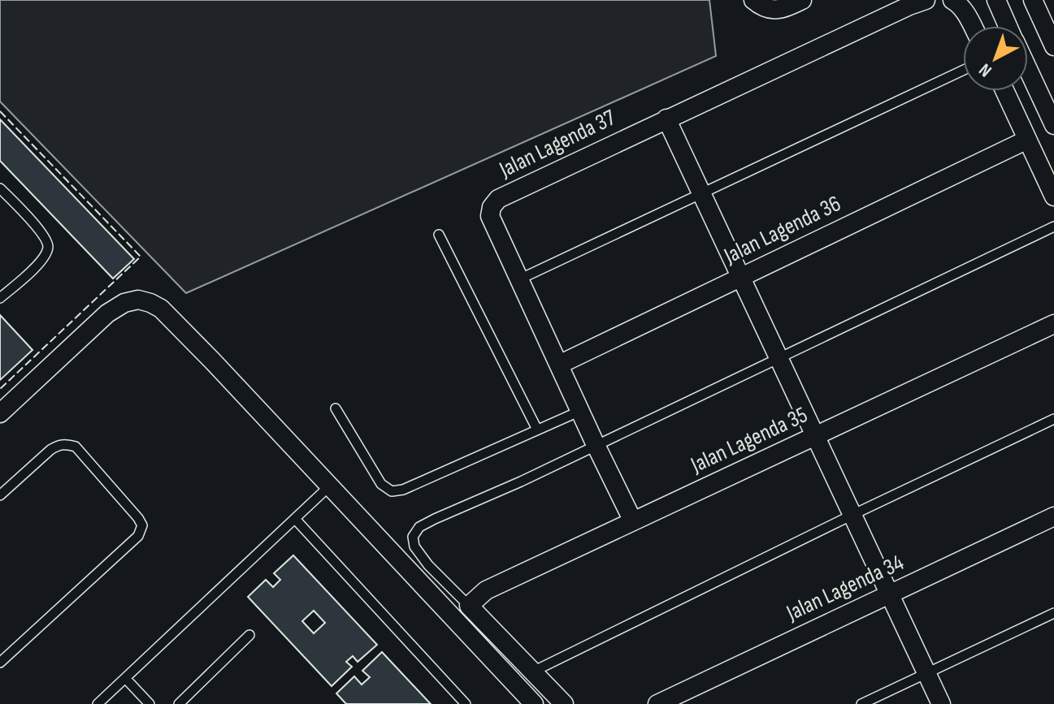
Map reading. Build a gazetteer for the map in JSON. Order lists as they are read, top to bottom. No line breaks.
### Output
{"streets":{"street":["Jalan Lagenda 37","Jalan Lagenda 36","Jalan Lagenda 35","Jalan Lagenda 34"]},"crossings":[["Jalan Lagenda 37","Jalan Lagenda 36"],["Jalan Lagenda 37","Jalan Lagenda 35"]],"north":"bottom left"}
